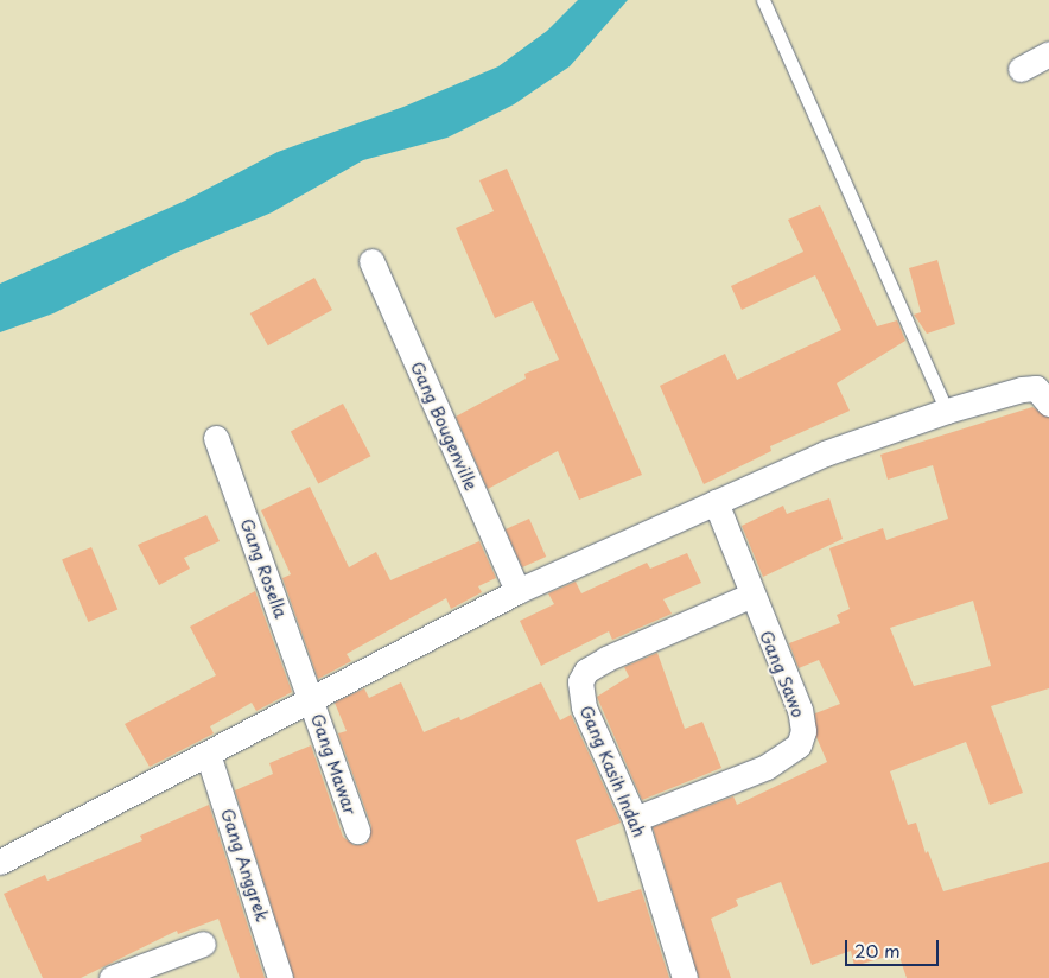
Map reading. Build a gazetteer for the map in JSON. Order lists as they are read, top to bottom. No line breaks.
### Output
{"streets":{"street":["Gang Bougenville","Gang Rosella","Gang Sawo","Gang Mawar","Gang Kasih Indah","Gang Anggrek"]},"crossings":[["Gang Rosella","Gang Mawar"],["Gang Sawo","Gang Kasih Indah"]],"scale_bar":"20 m"}
